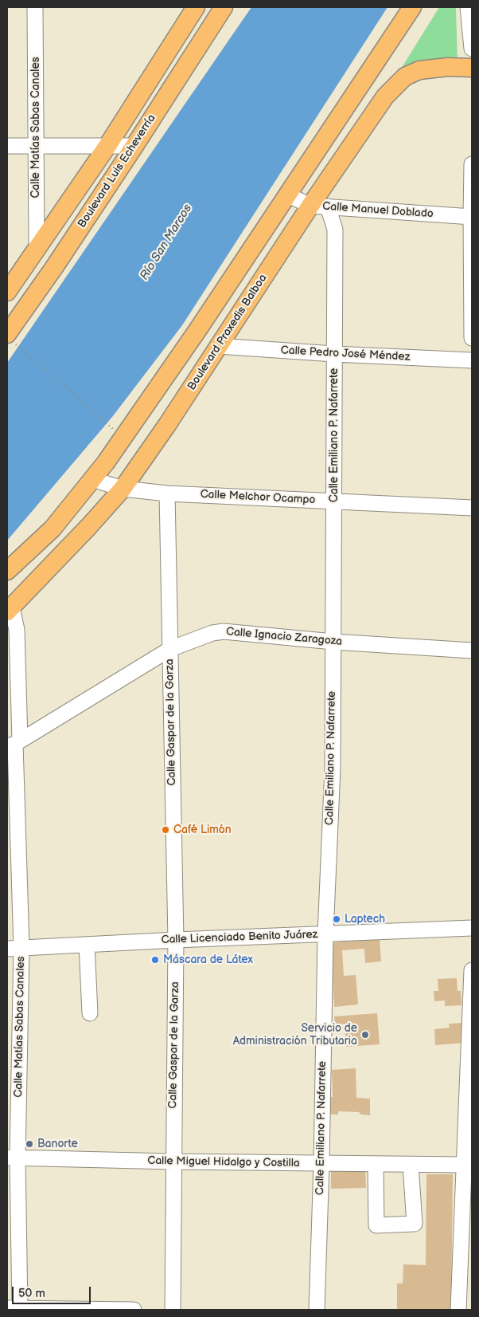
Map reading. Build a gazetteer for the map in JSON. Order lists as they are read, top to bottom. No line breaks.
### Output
{"streets":{"main road":["Boulevard Luis Echeverría","Boulevard Praxedis Balboa"],"street":["Calle Matías Sabas Canales","Calle Manuel Doblado","Calle Pedro José Méndez","Calle Emiliano P. Nafarrete","Calle Melchor Ocampo","Calle Ignacio Zaragoza","Calle Gaspar de la Garza","Calle Licenciado Benito Juárez","Calle Miguel Hidalgo y Costilla"]},"crossings":[["Calle Matías Sabas Canales","Boulevard Luis Echeverría"],["Calle Matías Sabas Canales","Boulevard Praxedis Balboa"],["Calle Matías Sabas Canales","Calle Ignacio Zaragoza"],["Calle Matías Sabas Canales","Calle Licenciado Benito Juárez"],["Calle Matías Sabas Canales","Calle Miguel Hidalgo y Costilla"],["Calle Manuel Doblado","Boulevard Praxedis Balboa"],["Calle Manuel Doblado","Calle Emiliano P. Nafarrete"],["Boulevard Praxedis Balboa","Calle Pedro José Méndez"],["Boulevard Praxedis Balboa","Calle Melchor Ocampo"],["Calle Pedro José Méndez","Calle Emiliano P. Nafarrete"],["Calle Emiliano P. Nafarrete","Calle Melchor Ocampo"],["Calle Emiliano P. Nafarrete","Calle Ignacio Zaragoza"],["Calle Emiliano P. Nafarrete","Calle Licenciado Benito Juárez"],["Calle Emiliano P. Nafarrete","Calle Miguel Hidalgo y Costilla"],["Calle Melchor Ocampo","Calle Gaspar de la Garza"],["Calle Ignacio Zaragoza","Calle Gaspar de la Garza"],["Calle Gaspar de la Garza","Calle Licenciado Benito Juárez"],["Calle Gaspar de la Garza","Calle Miguel Hidalgo y Costilla"]],"water":["Río San Marcos"],"places":["Café Limón","Laptech","Máscara de Látex","Servicio de Administración Tributaria","Banorte"],"scale_bar":"50 m"}
